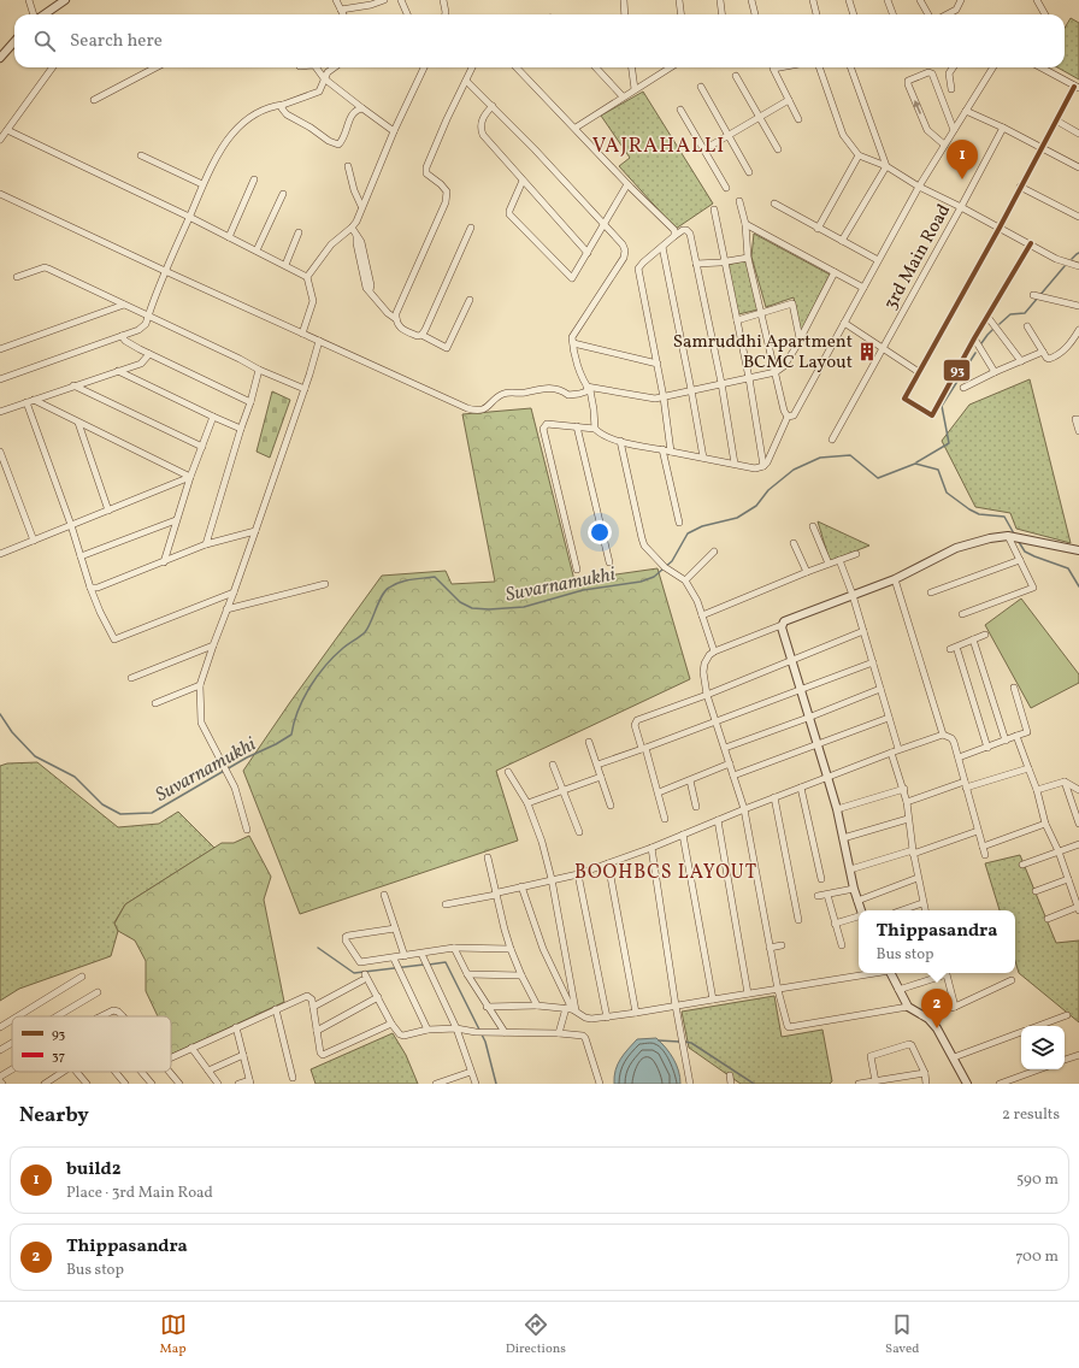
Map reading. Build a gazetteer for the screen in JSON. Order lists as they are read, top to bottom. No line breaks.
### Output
{"streets":{"street":["3rd Main Road"]},"districts":["VAJRAHALLI","BOOHBCS LAYOUT"],"water":["Suvarnamukhi"],"places":{"building":["Samruddhi Apartment BCMC Layout"]},"lines":["transit line 93"],"legend":["93","37"],"page":{"search":"Search here","pins":["1","2"],"popup":["Thippasandra","Bus stop"],"heading":["Nearby","2 results"],"list":[{"mark":"1","name":"build2","note":"Place · 3rd Main Road","value":"590 m"},{"mark":"2","name":"Thippasandra","note":"Bus stop","value":"700 m"}],"nav":["Map","Directions","Saved"]}}
